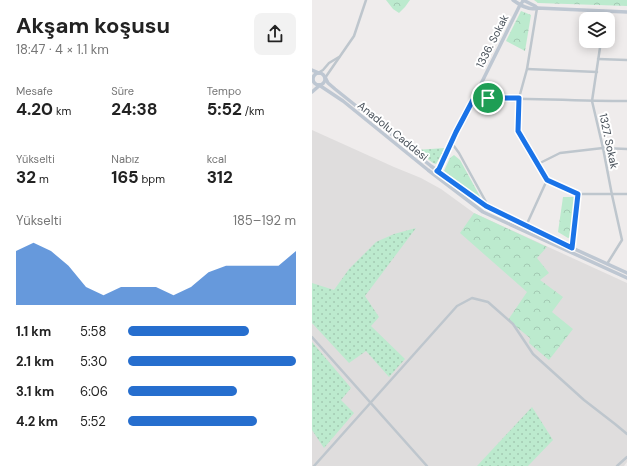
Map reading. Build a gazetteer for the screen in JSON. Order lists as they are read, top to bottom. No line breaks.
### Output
{"streets":{"main road":["1336. Sokak","Anadolu Caddesi"],"street":["1327. Sokak"]},"crossings":[["1336. Sokak","Anadolu Caddesi"]],"page":{"heading":["Akşam koşusu","18:47 · 4 × 1.1 km"],"stats":[["Mesafe","4.20 km"],["Süre","24:38"],["Tempo","5:52 /km"],["Yükselti","32 m"],["Nabız","165 bpm"],["kcal","312"]],"chart":["Yükselti","185–192 m"],"list":[{"name":"1.1 km","note":"5:58"},{"name":"2.1 km","note":"5:30"},{"name":"3.1 km","note":"6:06"},{"name":"4.2 km","note":"5:52"}]}}
